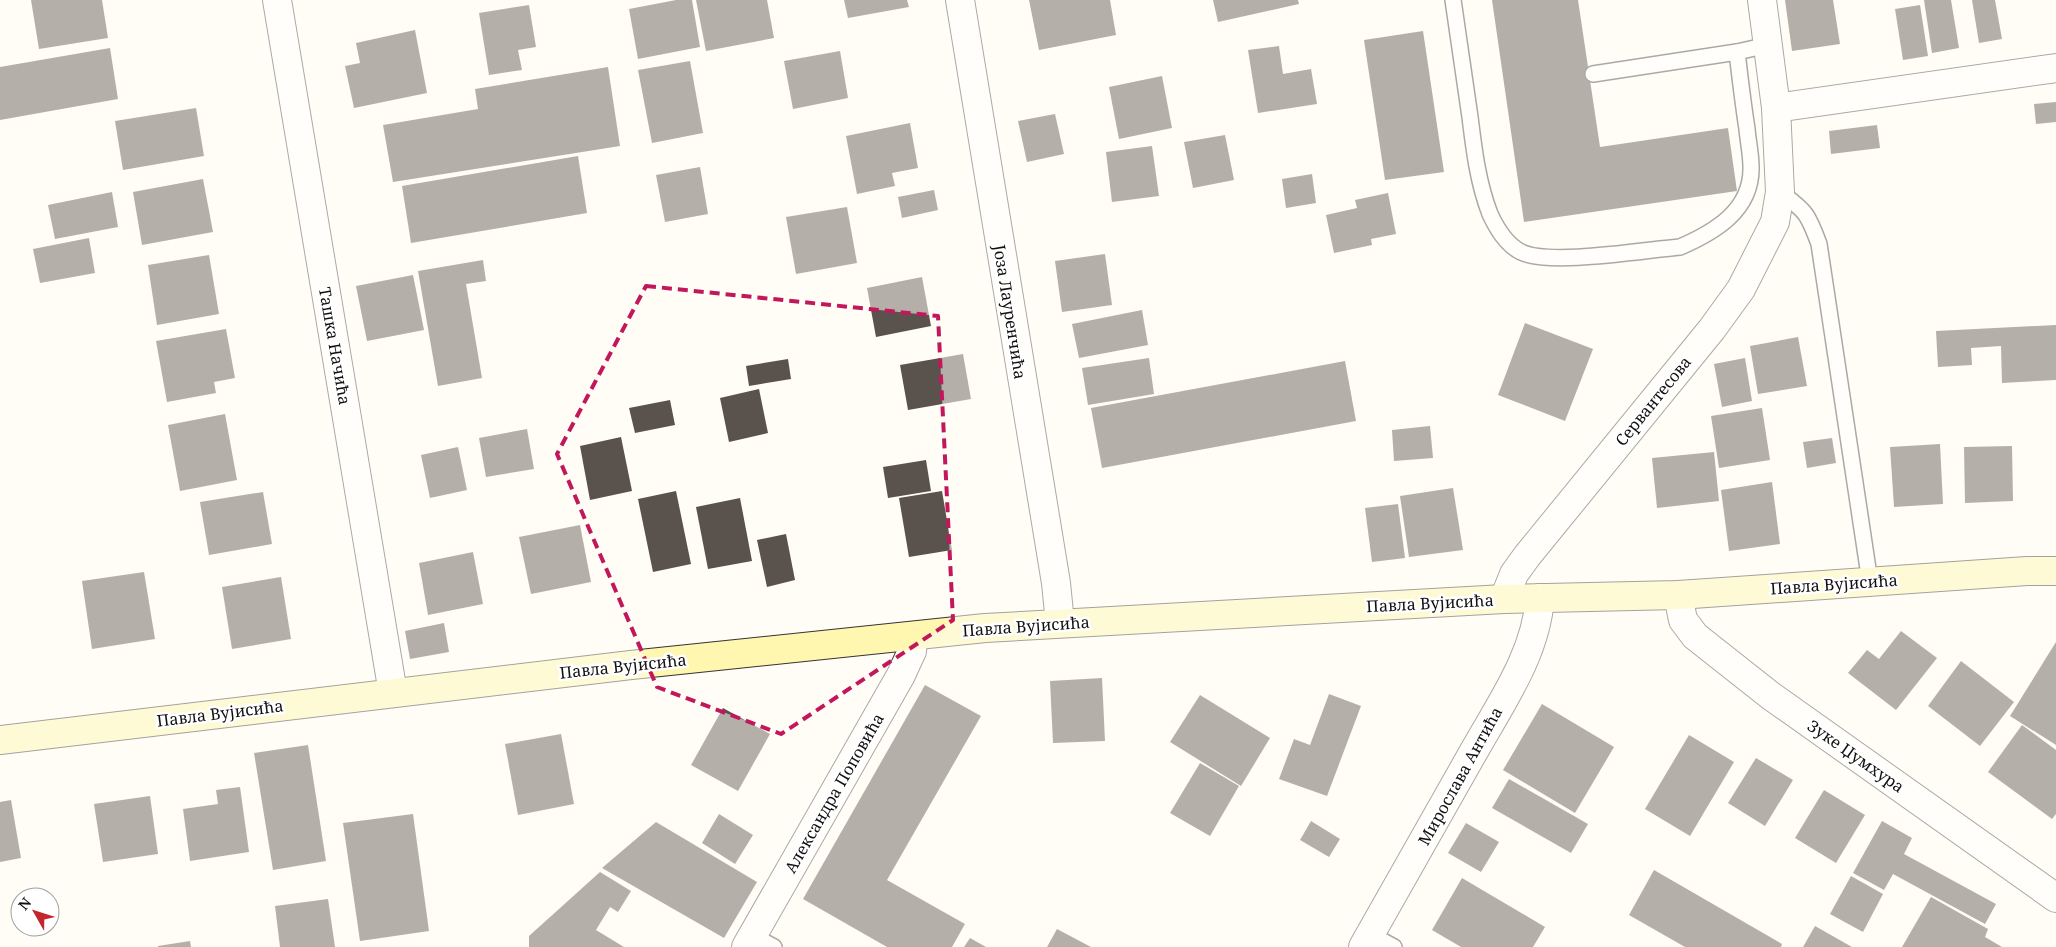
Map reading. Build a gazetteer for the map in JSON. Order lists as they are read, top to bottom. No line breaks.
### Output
{"streets":{"street":["Јоза Лауренчића","Ташка Начића","Сервантесова","Павла Вујисића","Зуке Џумхура","Мирослава Антића","Александра Поповића"]},"crossings":[["Јоза Лауренчића","Павла Вујисића"],["Ташка Начића","Павла Вујисића"],["Сервантесова","Павла Вујисића"],["Павла Вујисића","Зуке Џумхура"],["Павла Вујисића","Мирослава Антића"],["Павла Вујисића","Александра Поповића"]],"north":"top left"}
